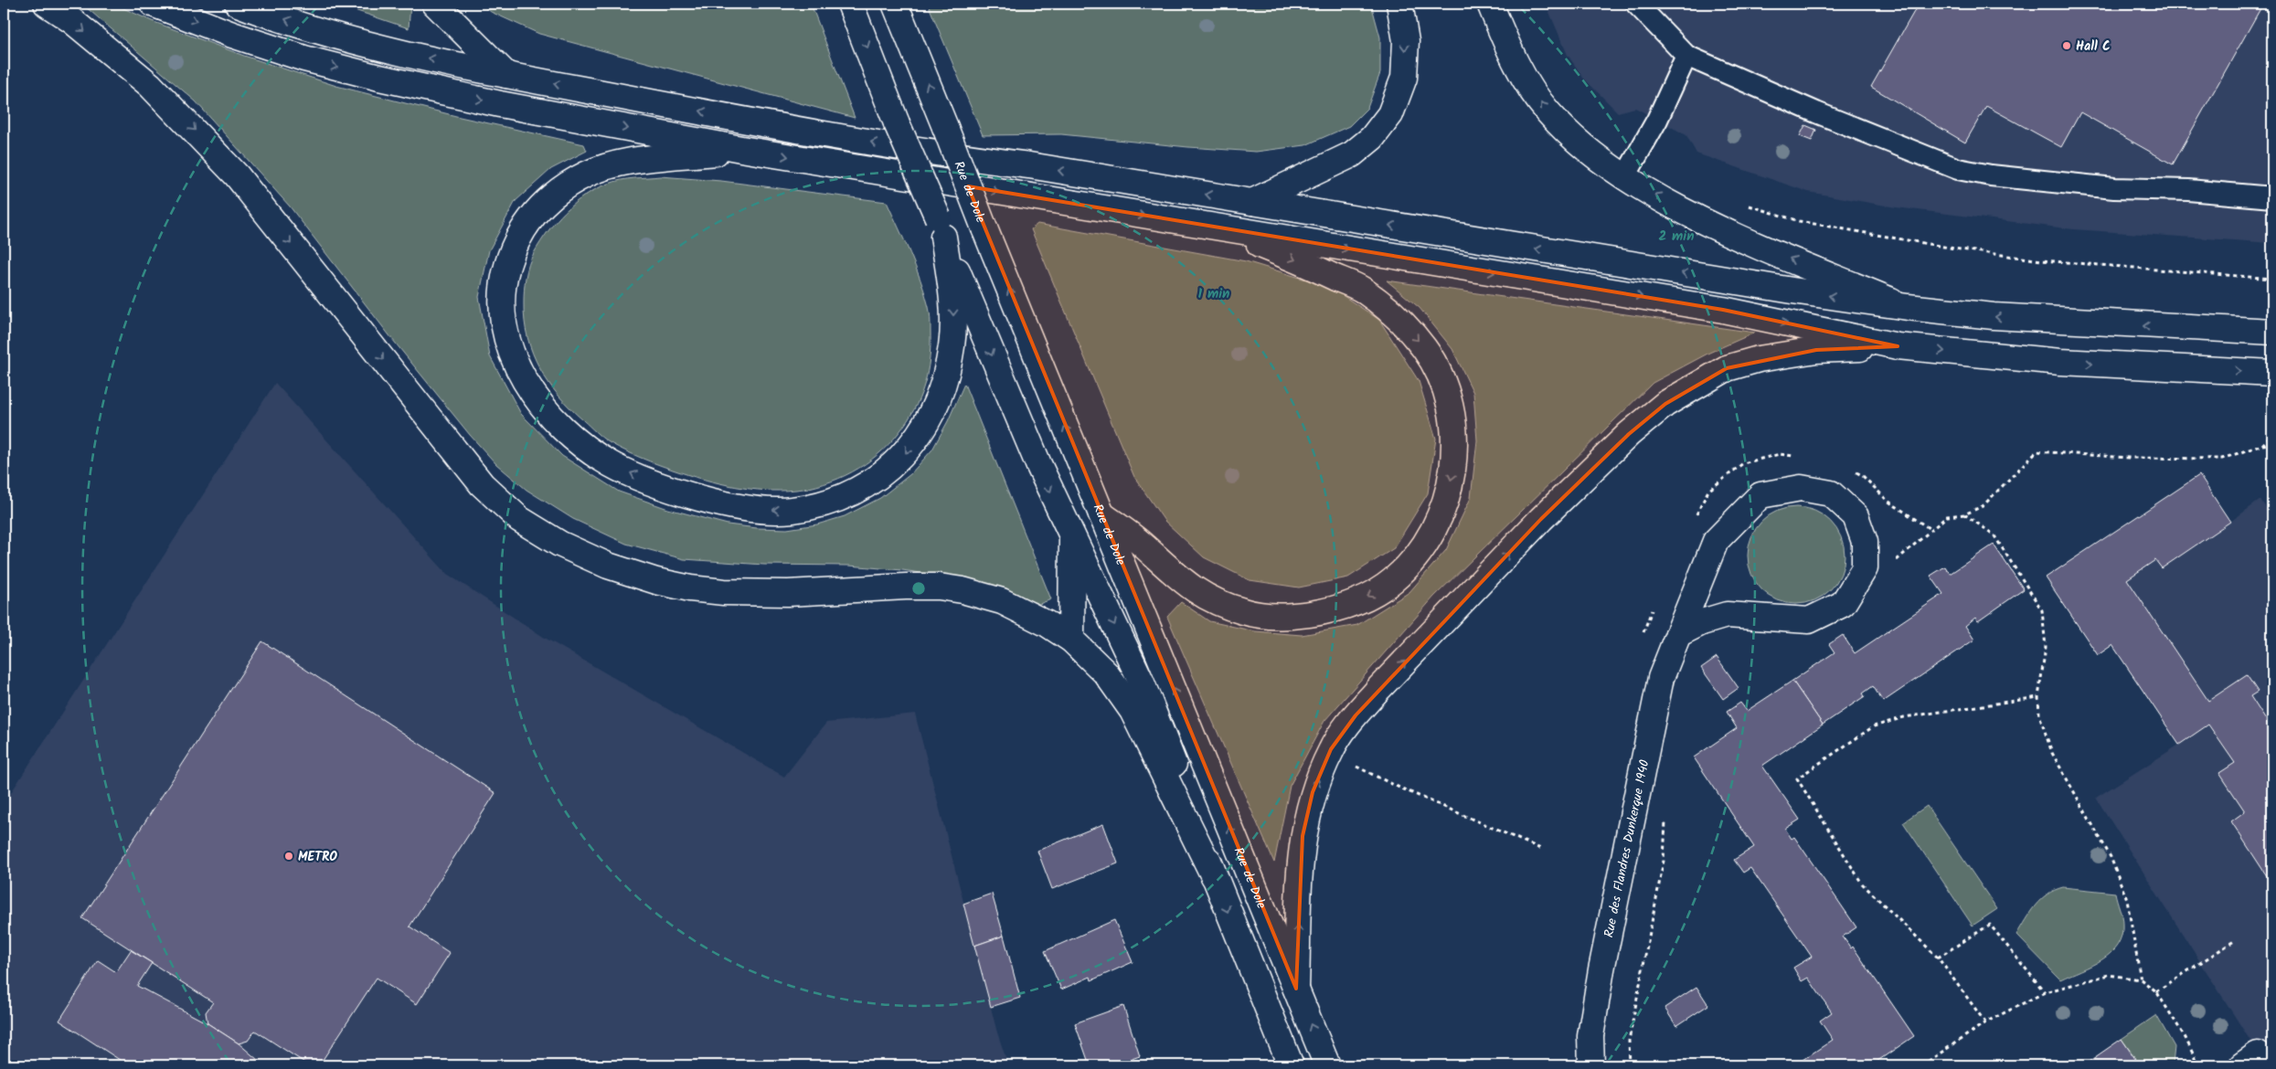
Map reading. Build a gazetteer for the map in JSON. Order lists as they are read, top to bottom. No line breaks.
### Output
{"streets":{"main road":["Rue de Dole","Rue des Flandres Dunkerque 1940"]},"places":["Hall C","METRO"],"rings":["2 min","1 min"]}
